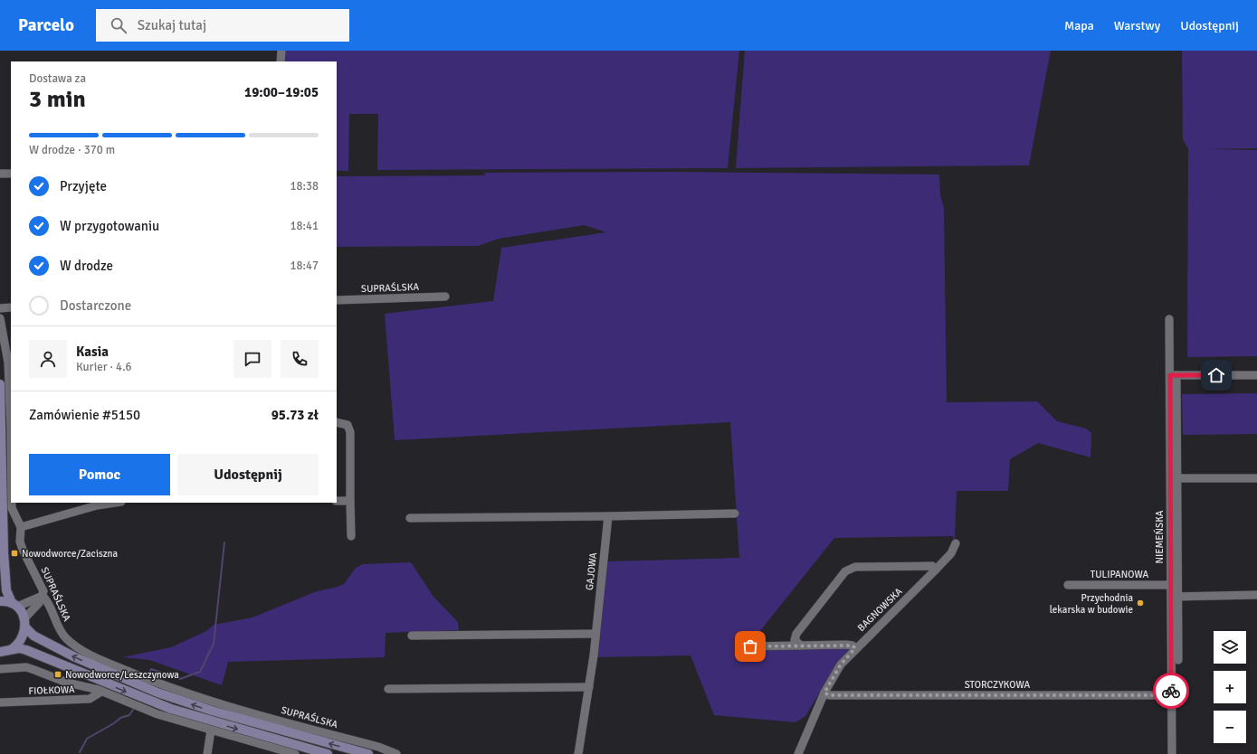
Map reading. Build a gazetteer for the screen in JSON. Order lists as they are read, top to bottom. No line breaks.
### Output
{"streets":{"street":["SUPRAŚLSKA","NIEMEŃSKA","GAJOWA","TULIPANOWA","BAGNOWSKA","STORCZYKOWA","FIOŁKOWA"]},"crossings":[["NIEMEŃSKA","TULIPANOWA"],["NIEMEŃSKA","STORCZYKOWA"],["BAGNOWSKA","STORCZYKOWA"]],"places":{"transit":["Nowodworce/Zaciszna","Nowodworce/Leszczynowa"],"other":["Przychodnia lekarska w budowie"]},"page":{"header":"Parcelo","search":"Szukaj tutaj","nav":["Mapa","Warstwy","Udostępnij"],"heading":["3 min","Dostawa za","19:00–19:05"],"panel":["Kasia","Kurier · 4.6","Zamówienie #5150","95.73 zł"],"bar":"W drodze · 370 m","list":[["Przyjęte","18:38"],["W przygotowaniu","18:41"],["W drodze","18:47"],"Dostarczone"],"buttons":["Pomoc","Udostępnij"],"map_buttons":["+","−"]}}
